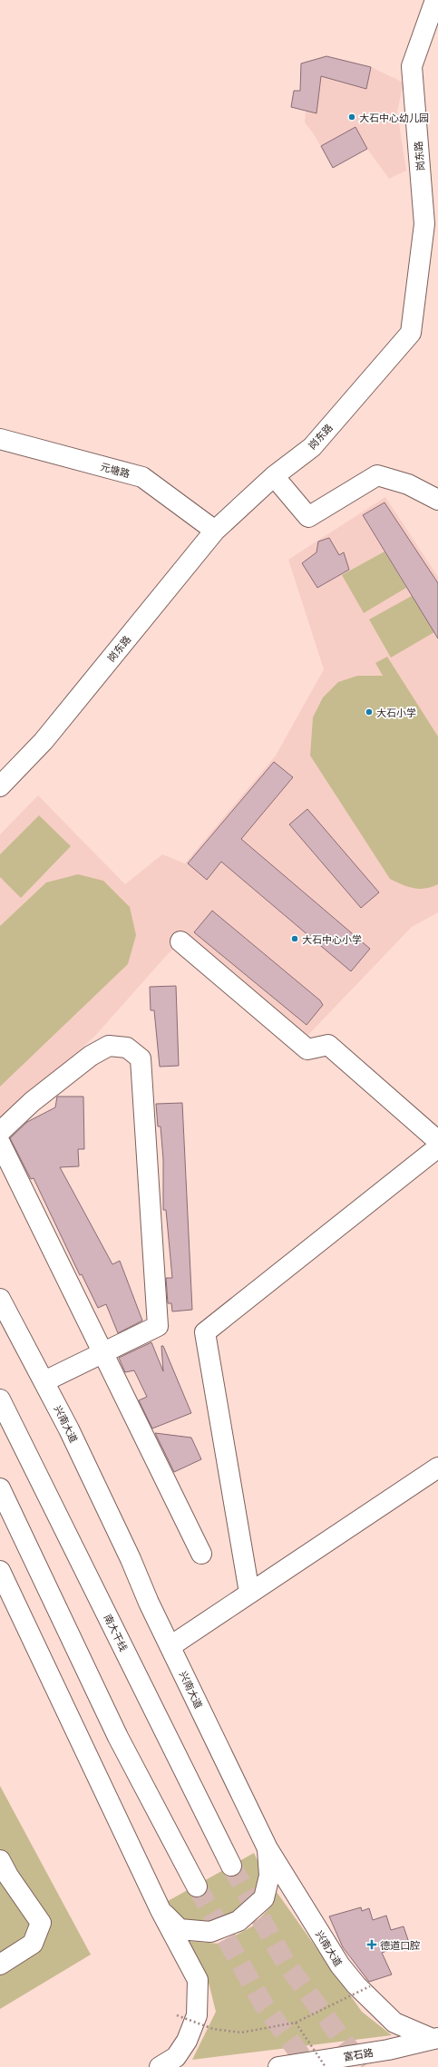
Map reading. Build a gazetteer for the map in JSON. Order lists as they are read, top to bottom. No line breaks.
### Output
{"streets":{"main road":["岗东路","元塘路","兴南大道","南大干线","富石路"]},"crossings":[["岗东路","元塘路"],["兴南大道","富石路"]],"places":{"other":["大石中心幼儿园","大石小学","大石中心小学"],"health":["德道口腔"]}}
